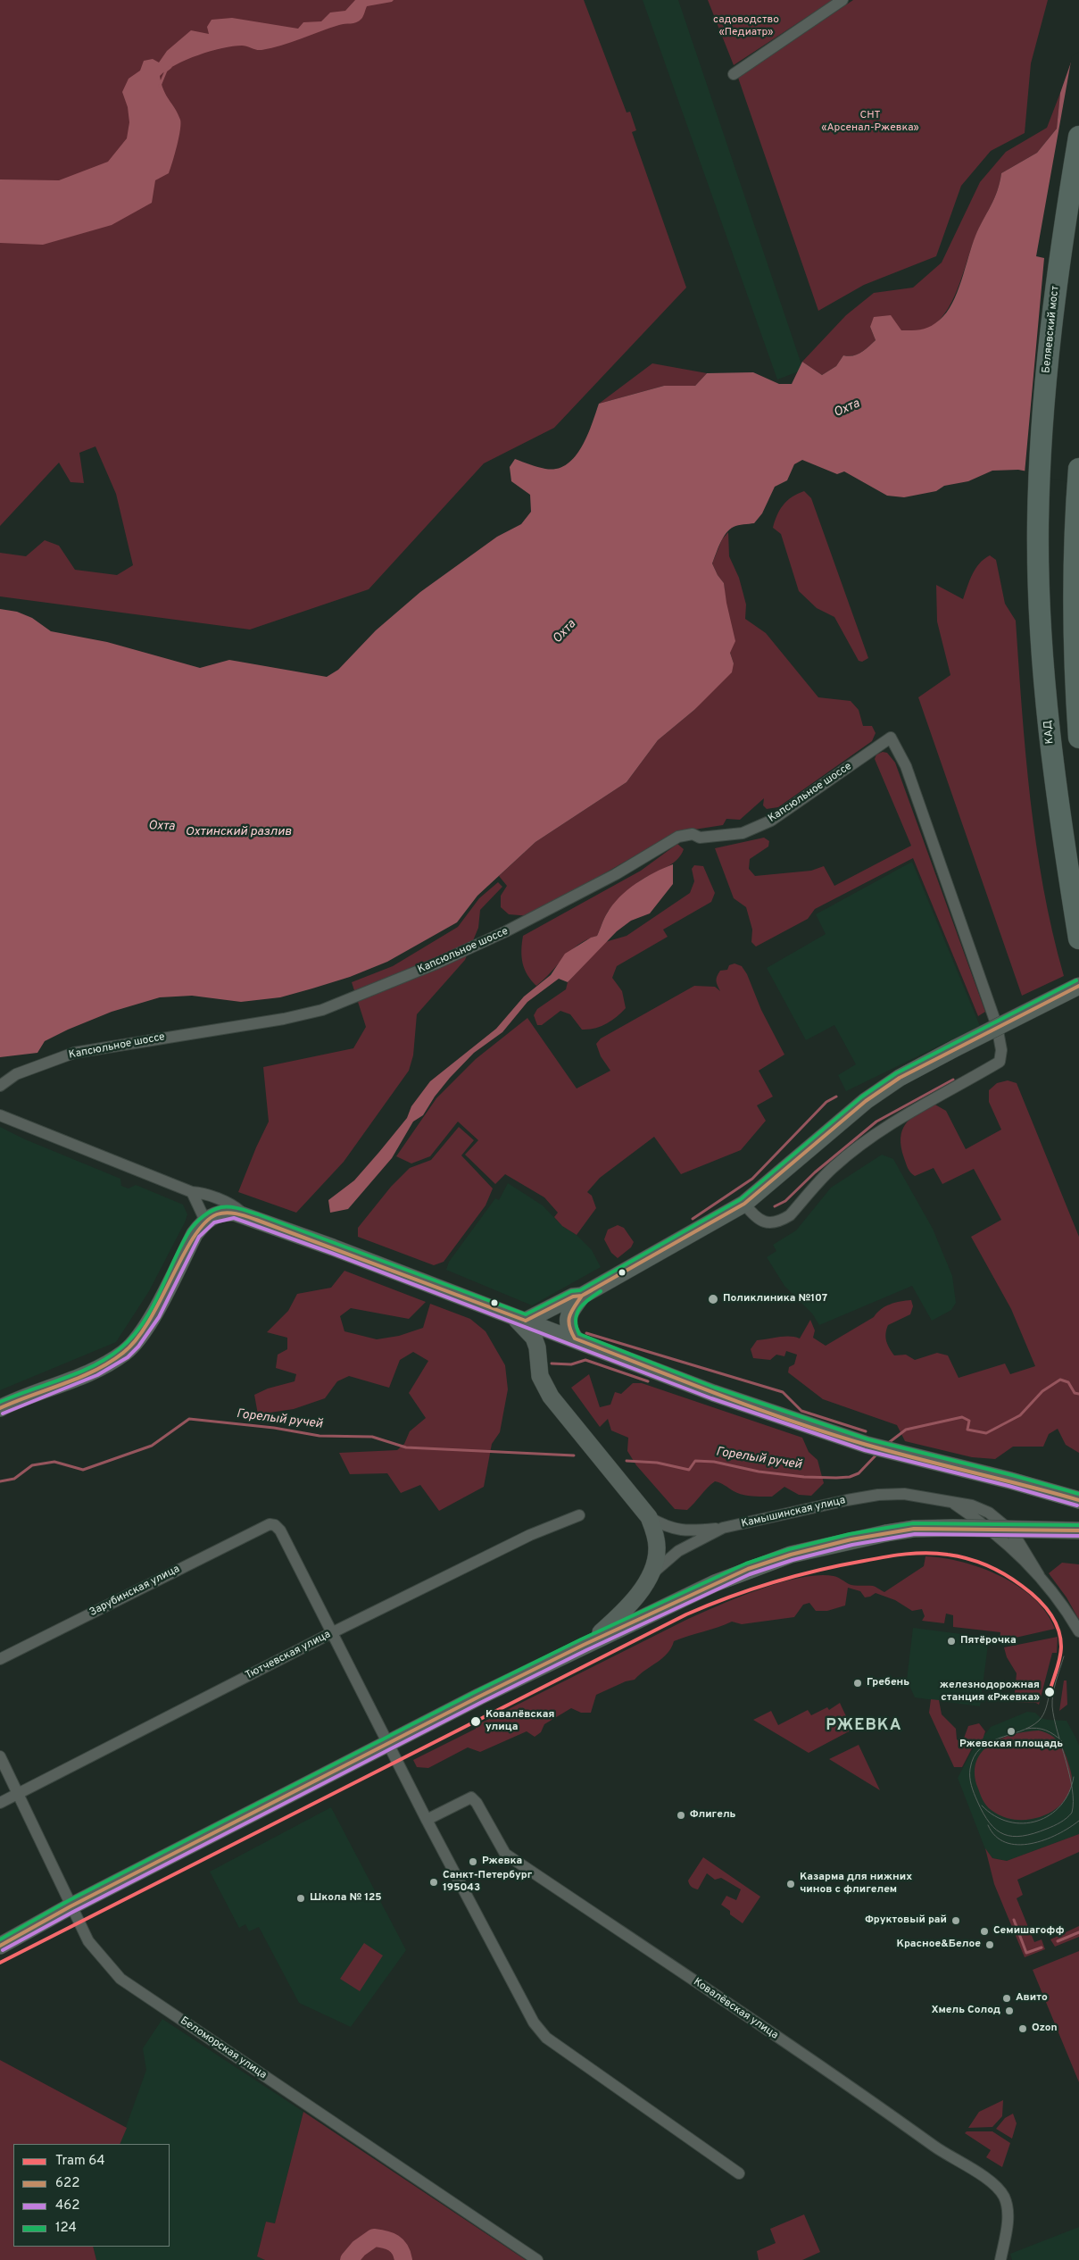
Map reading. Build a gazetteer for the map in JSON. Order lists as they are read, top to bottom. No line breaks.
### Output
{"streets":{"highway":["Беляевский мост","КАД"],"street":["Капсюльное шоссе","Камышинская улица","Зарубинская улица","Тютчевская улица","Ковалёвская улица","Беломорская улица"]},"crossings":[["Беляевский мост","КАД"],["Зарубинская улица","Тютчевская улица"],["Тютчевская улица","Беломорская улица"]],"districts":["РЖЕВКА"],"water":["Охта","Охтинский разлив","Горелый ручей"],"parks":["садоводство «Педиатр»","СНТ «Арсенал-Ржевка»"],"places":["Поликлиника №107","Пятёрочка","Гребень","железнодорожная станция «Ржевка»","Ковалёвская улица","Ржевская площадь","Флигель","Ржевка","Санкт-Петербург 195043","Казарма для нижних чинов с флигелем","Школа № 125","Фруктовый рай","Семишагофф","Красное&Белое","Авито","Хмель Солод","Ozon"],"lines":["transit line 124","transit line 622","transit line 462","tram line 64"],"legend":["Tram 64","622","462","124"]}
